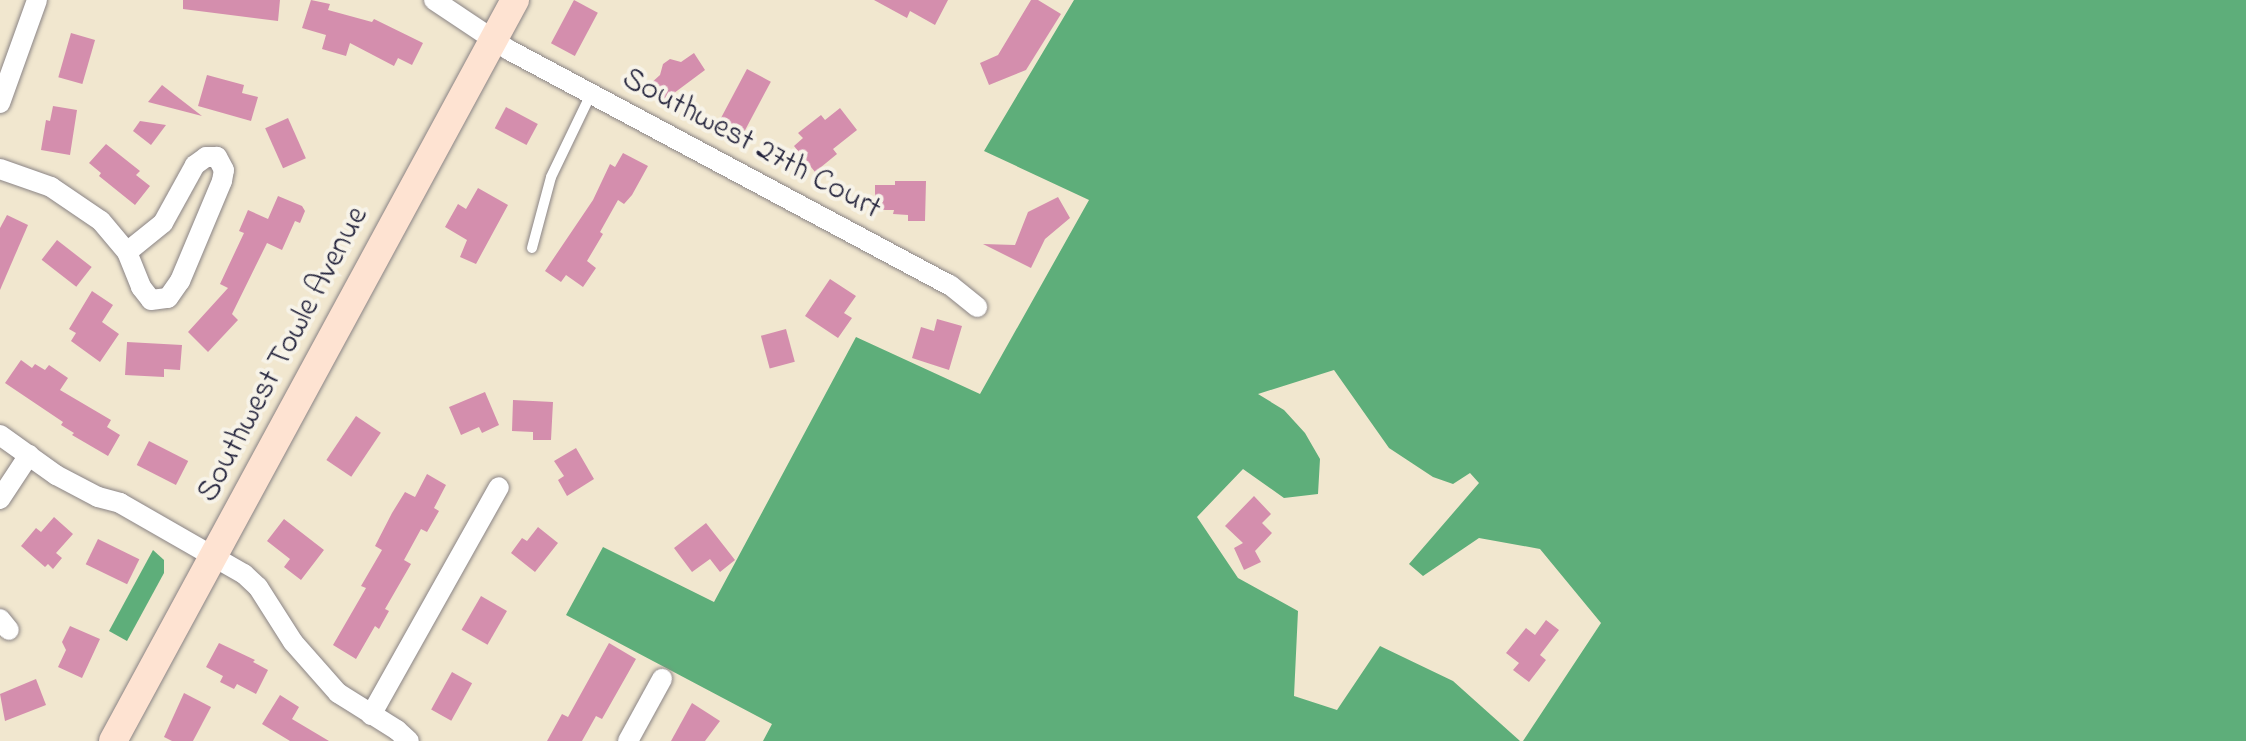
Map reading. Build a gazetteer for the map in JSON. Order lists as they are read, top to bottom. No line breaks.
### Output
{"streets":{"main road":["Southwest Towle Avenue"],"street":["Southwest 27th Court"]},"crossings":[["Southwest 27th Court","Southwest Towle Avenue"]]}
